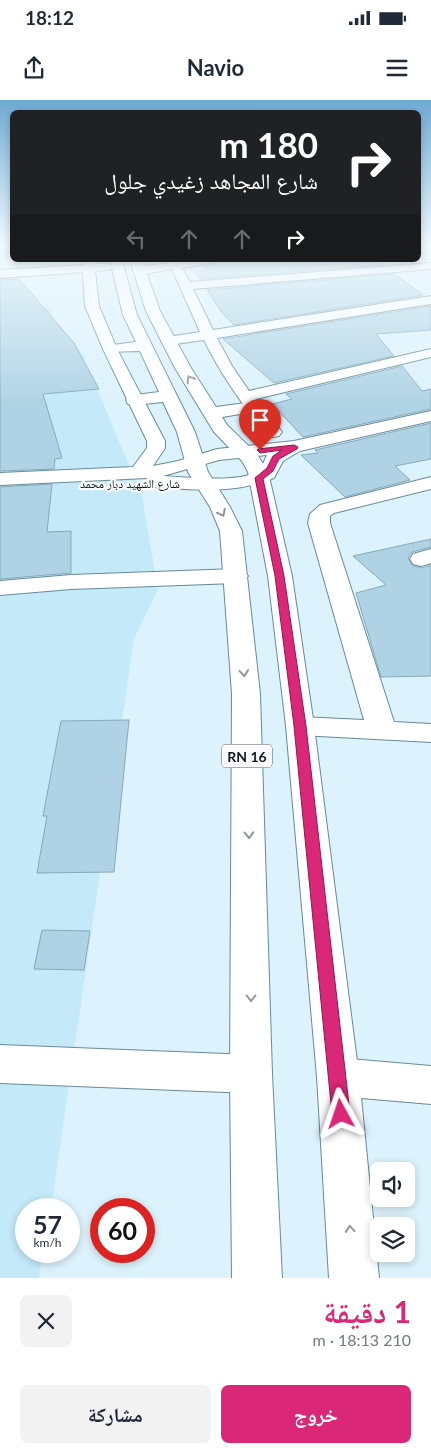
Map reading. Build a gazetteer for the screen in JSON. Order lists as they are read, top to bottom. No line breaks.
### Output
{"streets":{"street":["شارع الشهيد دبار محمد","RN 16"]},"crossings":[["شارع الشهيد دبار محمد","RN 16"]],"page":{"status":"18:12","header":"Navio","turn":["180 m","شارع المجاهد زغيدي جلول"],"speed":"57 km/h","limit":"60","heading":["1 دقيقة","210 m · 18:13"],"buttons":["خروج","مشاركة"]}}
